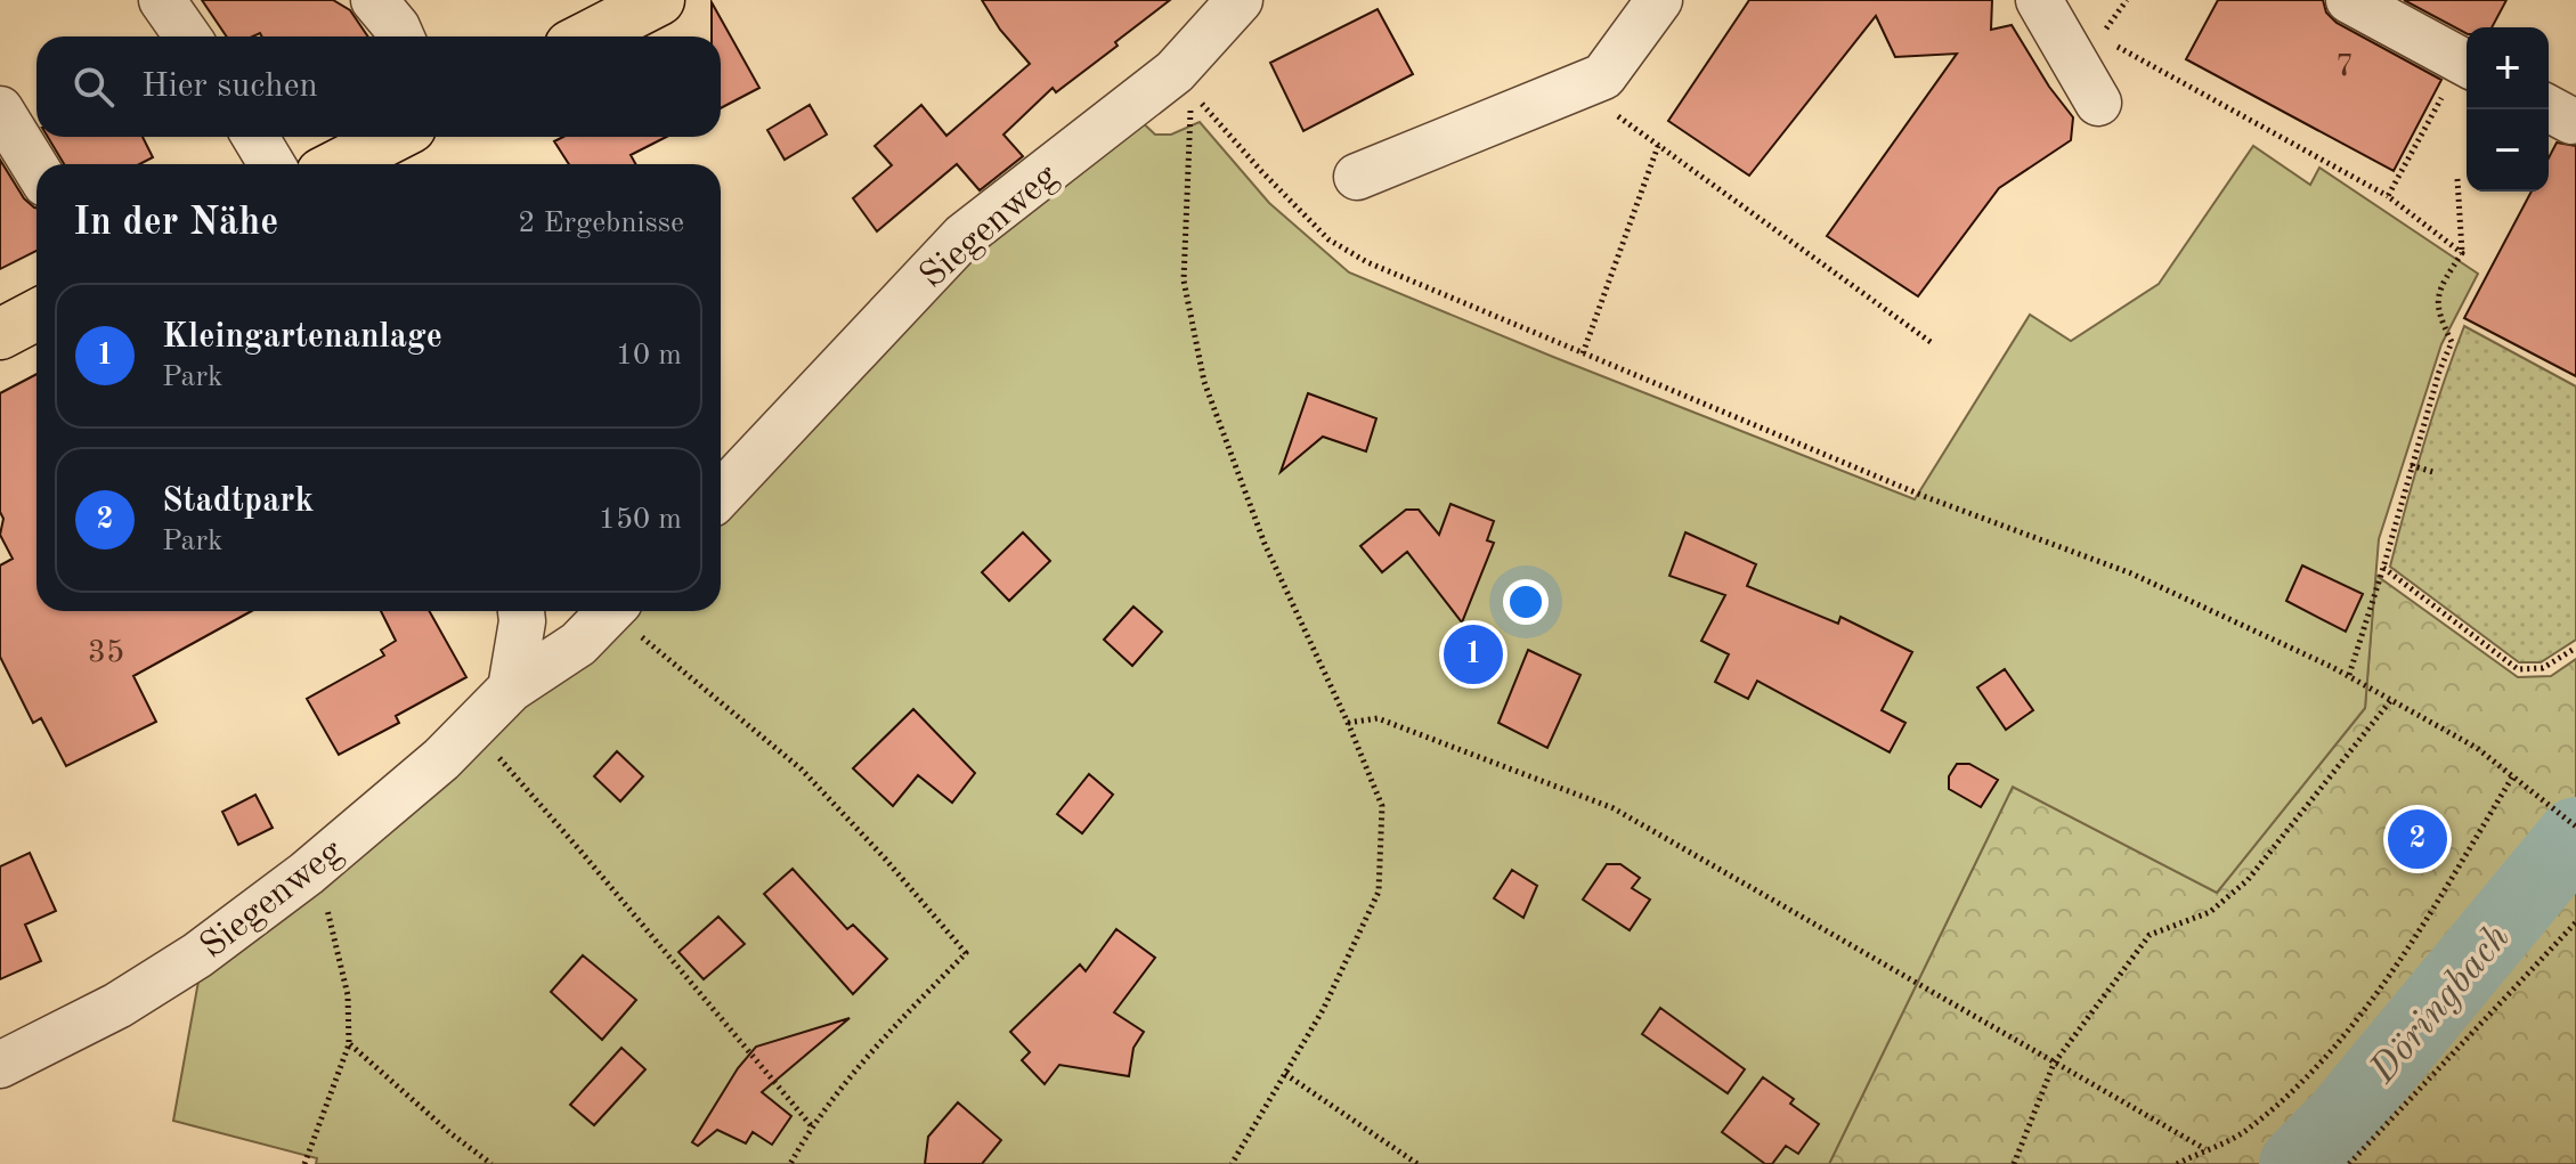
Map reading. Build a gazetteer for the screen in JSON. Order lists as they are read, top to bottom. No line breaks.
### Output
{"streets":{"street":["Siegenweg"]},"water":["Döringbach"],"house_numbers":["7","35"],"page":{"map_buttons":["+","−"],"search":"Hier suchen","heading":["In der Nähe","2 Ergebnisse"],"list":[{"mark":"1","name":"Kleingartenanlage","note":"Park","value":"10 m"},{"mark":"2","name":"Stadtpark","note":"Park","value":"150 m"}],"pins":["1","2"]}}
